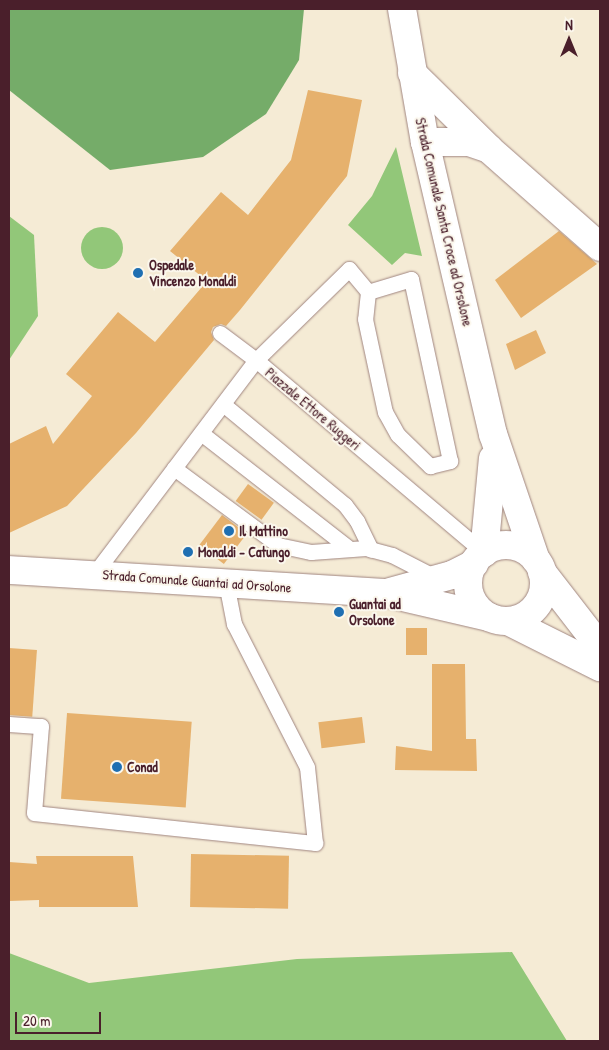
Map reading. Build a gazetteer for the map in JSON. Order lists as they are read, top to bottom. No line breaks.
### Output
{"streets":{"street":["Strada Comunale Santa Croce ad Orsolone","Strada Comunale Guantai ad Orsolone"],"lane":["Piazzale Ettore Ruggeri"]},"crossings":[["Strada Comunale Santa Croce ad Orsolone","Piazzale Ettore Ruggeri"],["Strada Comunale Santa Croce ad Orsolone","Strada Comunale Guantai ad Orsolone"],["Piazzale Ettore Ruggeri","Strada Comunale Guantai ad Orsolone"]],"places":["Ospedale Vincenzo Monaldi","Il Mattino","Monaldi - Catungo","Guantai ad Orsolone","Conad"],"scale_bar":"20 m","north":"top"}
